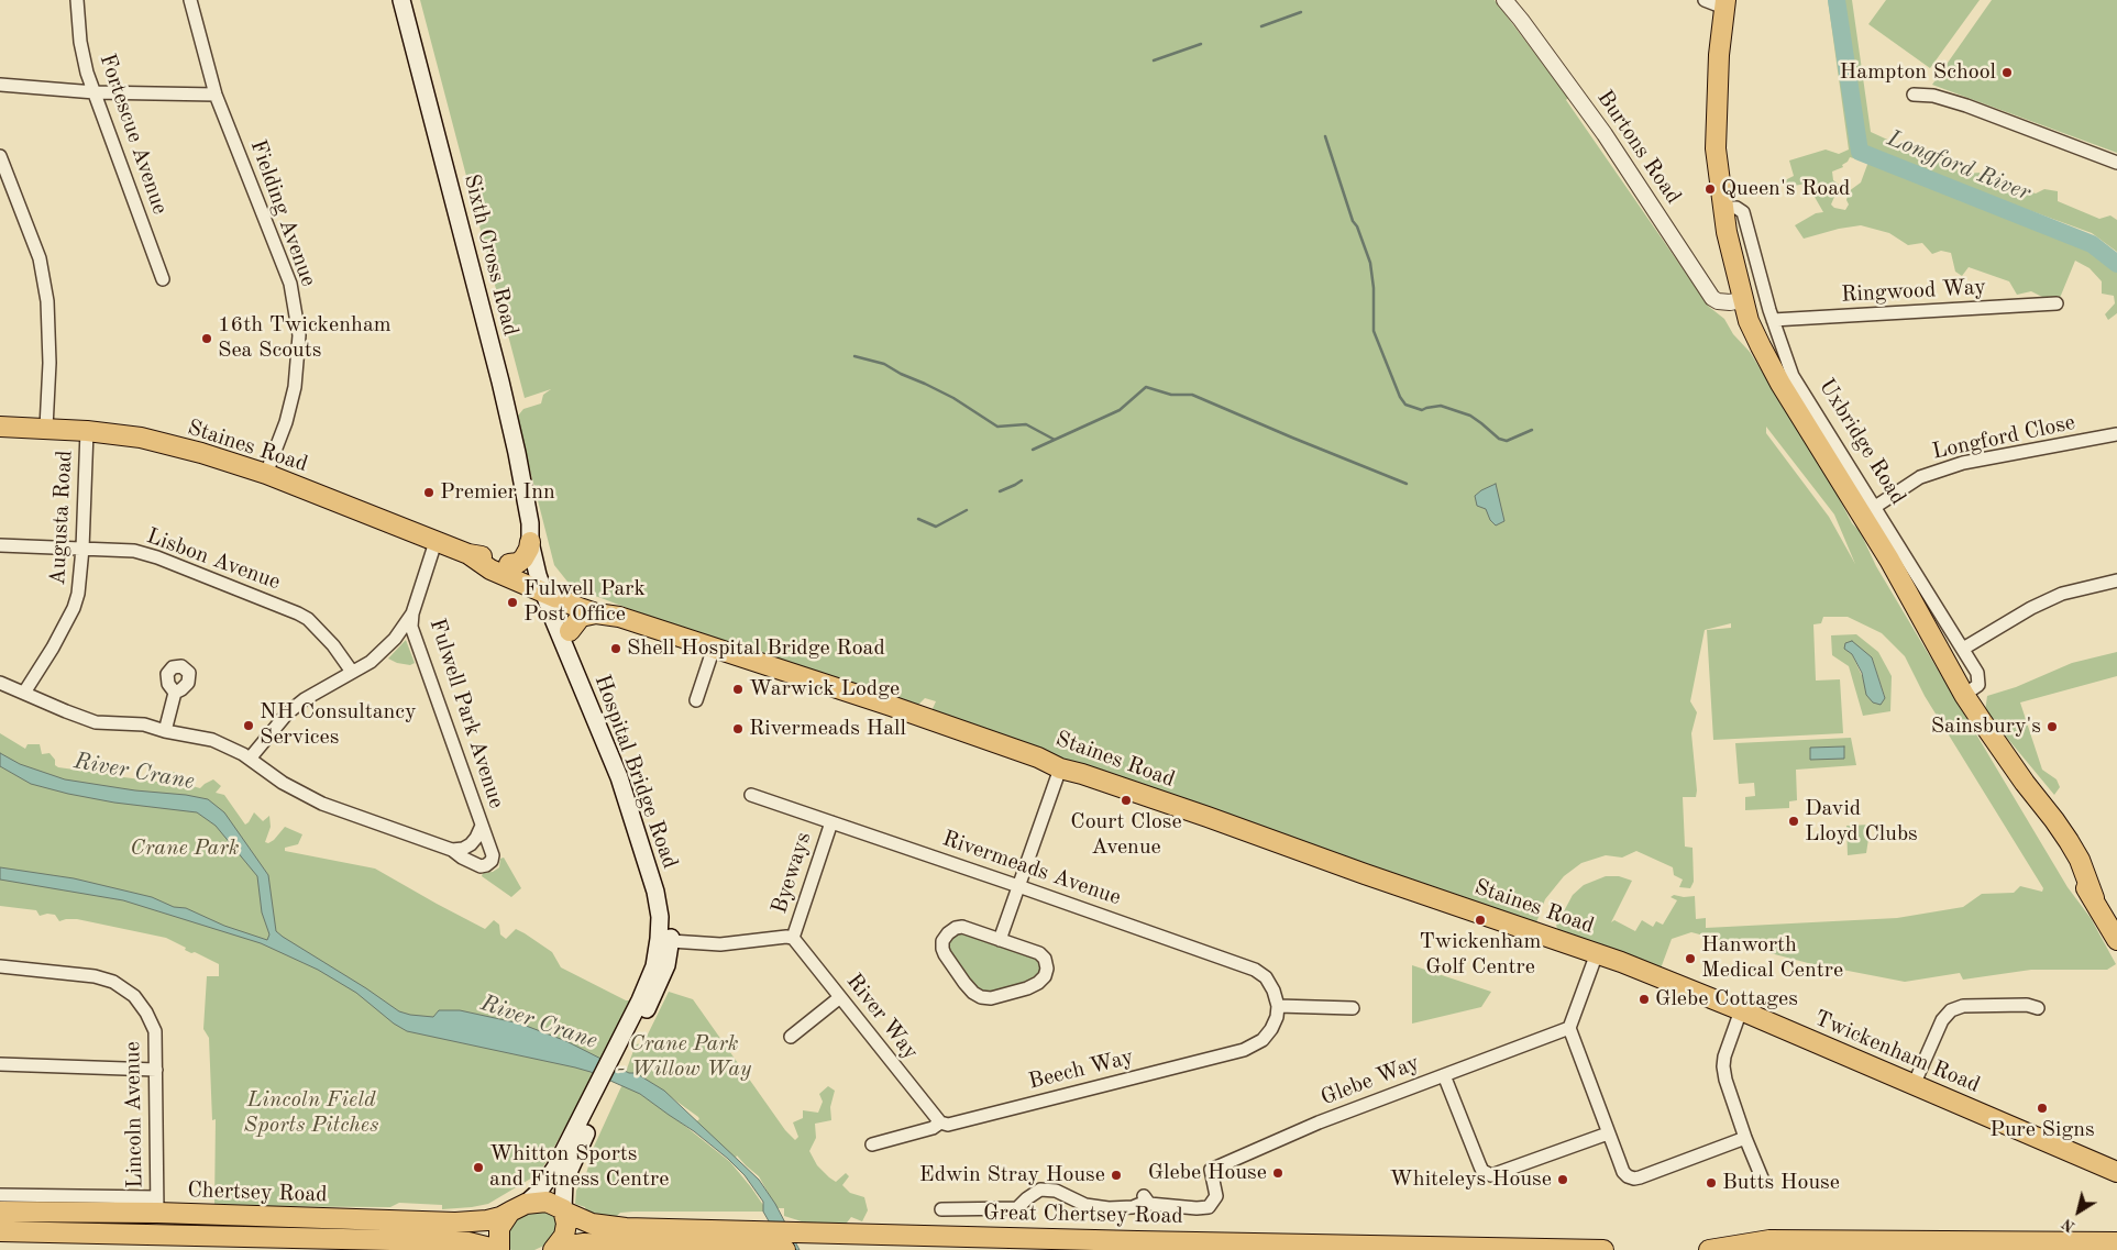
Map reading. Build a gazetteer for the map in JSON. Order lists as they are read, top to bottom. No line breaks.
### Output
{"streets":{"main road":["Sixth Cross Road","Uxbridge Road","Staines Road","Hospital Bridge Road","Twickenham Road","Chertsey Road","Great Chertsey Road"],"street":["Fortescue Avenue","Burtons Road","Fielding Avenue","Ringwood Way","Longford Close","Augusta Road","Lisbon Avenue","Fulwell Park Avenue","Rivermeads Avenue","Byeways","River Way","Beech Way","Glebe Way","Lincoln Avenue"]},"crossings":[["Burtons Road","Uxbridge Road"],["Fielding Avenue","Staines Road"],["Sixth Cross Road","Staines Road"],["Sixth Cross Road","Hospital Bridge Road"],["Ringwood Way","Uxbridge Road"],["Longford Close","Uxbridge Road"],["Staines Road","Augusta Road"],["Staines Road","Hospital Bridge Road"],["Staines Road","Twickenham Road"],["Augusta Road","Lisbon Avenue"],["Augusta Road","Fulwell Park Avenue"],["Hospital Bridge Road","Chertsey Road"],["Hospital Bridge Road","Great Chertsey Road"],["Rivermeads Avenue","Byeways"],["Rivermeads Avenue","Beech Way"],["Byeways","River Way"],["River Way","Beech Way"],["Lincoln Avenue","Chertsey Road"],["Chertsey Road","Great Chertsey Road"]],"water":["Longford River","River Crane"],"parks":["Crane Park","Crane Park - Willow Way","Lincoln Field Sports Pitches"],"places":["Hampton School","Queen's Road","16th Twickenham Sea Scouts","Premier Inn","Fulwell Park Post Office","Shell Hospital Bridge Road","Warwick Lodge","NH Consultancy Services","Sainsbury's","Rivermeads Hall","Court Close Avenue","David Lloyd Clubs","Twickenham Golf Centre","Hanworth Medical Centre","Glebe Cottages","Pure Signs","Whitton Sports and Fitness Centre","Glebe House","Edwin Stray House","Whiteleys House","Butts House"],"north":"bottom left"}
